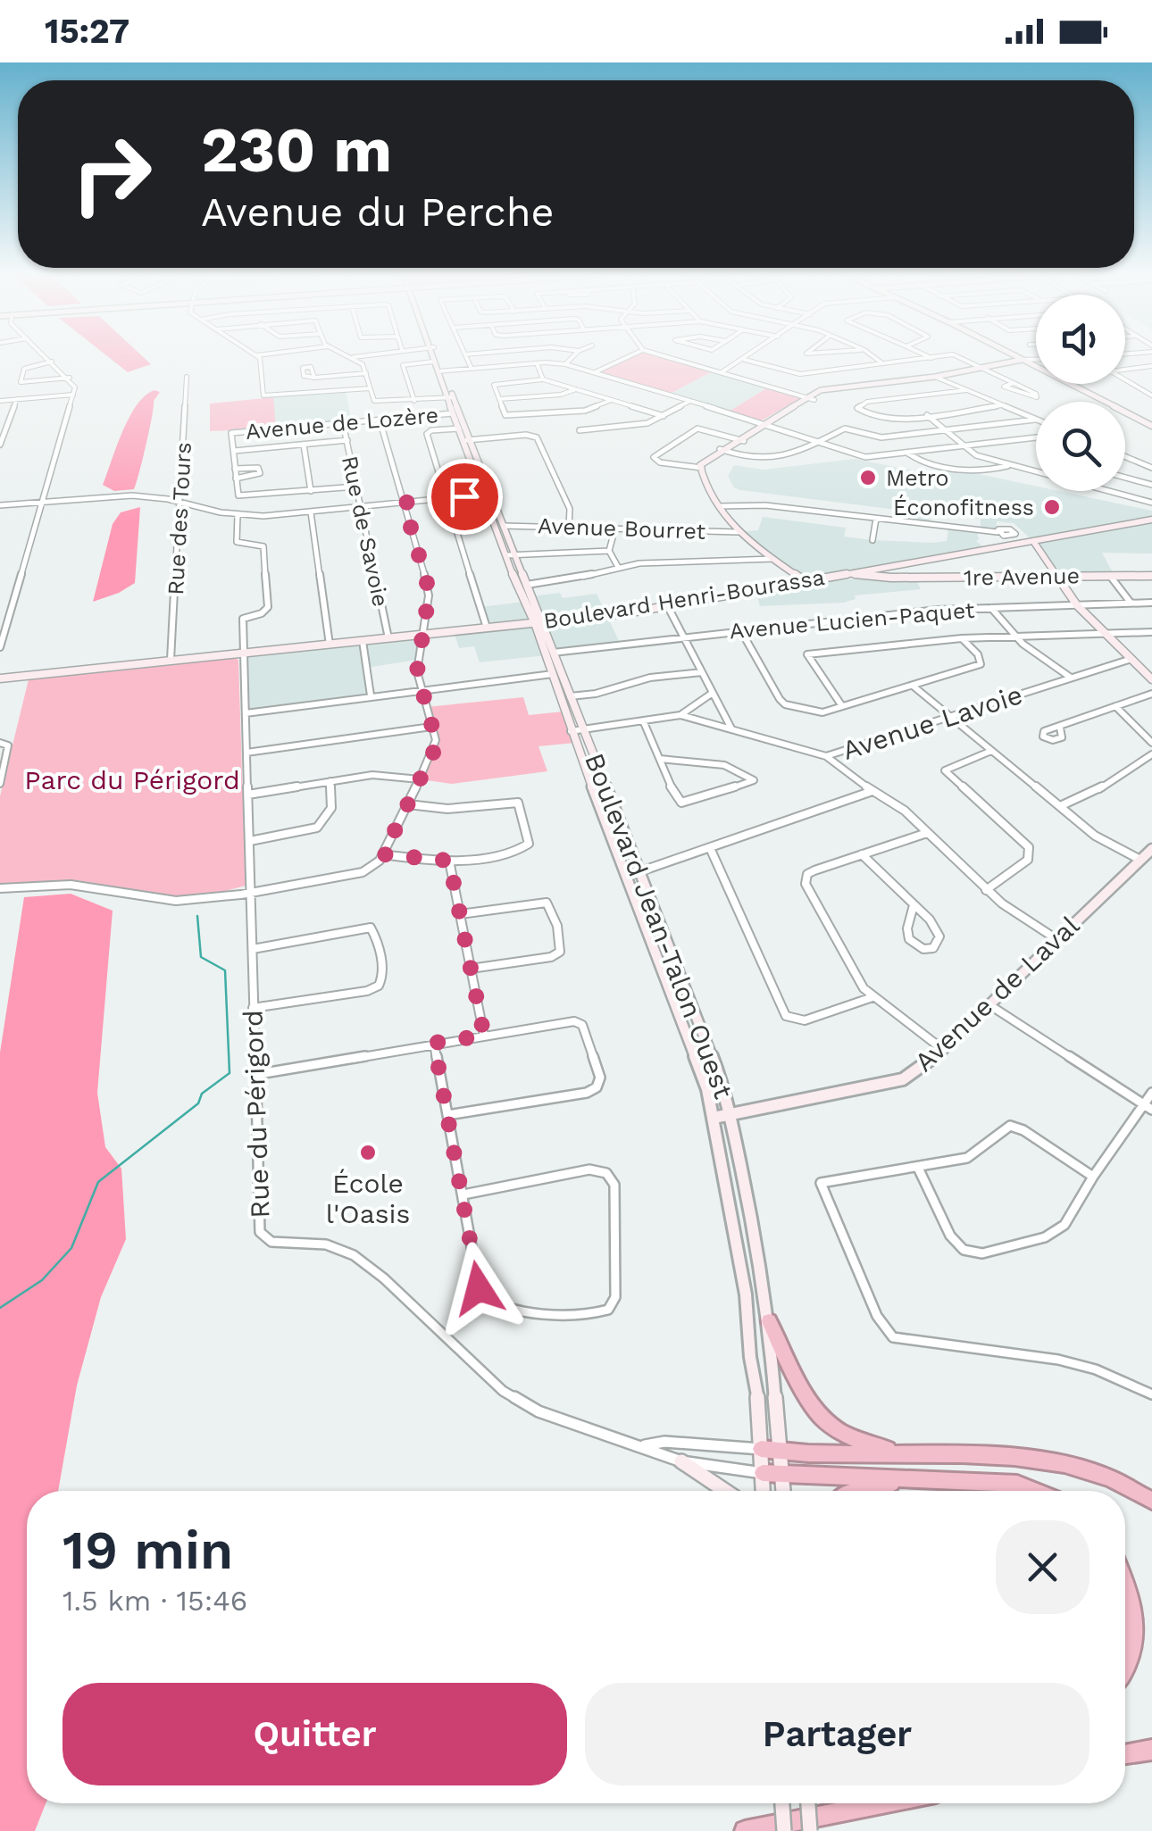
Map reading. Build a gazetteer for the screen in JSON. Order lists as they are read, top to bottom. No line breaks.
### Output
{"streets":{"street":["Avenue de Lozère","Rue des Tours","Avenue Bourret","Rue de Savoie","1re Avenue","Boulevard Henri-Bourassa","Avenue Lucien-Paquet","Avenue Lavoie","Boulevard Jean-Talon Ouest","Avenue de Laval","Rue du Périgord"]},"crossings":[["Avenue de Lozère","Rue de Savoie"],["Rue des Tours","Boulevard Henri-Bourassa"],["Rue de Savoie","Boulevard Henri-Bourassa"],["1re Avenue","Boulevard Henri-Bourassa"],["Boulevard Henri-Bourassa","Boulevard Jean-Talon Ouest"],["Boulevard Henri-Bourassa","Rue du Périgord"],["Avenue Lucien-Paquet","Boulevard Jean-Talon Ouest"],["Avenue Lavoie","Boulevard Jean-Talon Ouest"],["Boulevard Jean-Talon Ouest","Avenue de Laval"],["Boulevard Jean-Talon Ouest","Rue du Périgord"]],"parks":["Parc du Périgord"],"places":["Metro","Éconofitness","École l'Oasis"],"page":{"status":"15:27","turn":["230 m","Avenue du Perche"],"heading":["19 min","1.5 km · 15:46"],"buttons":["Quitter","Partager"]}}
